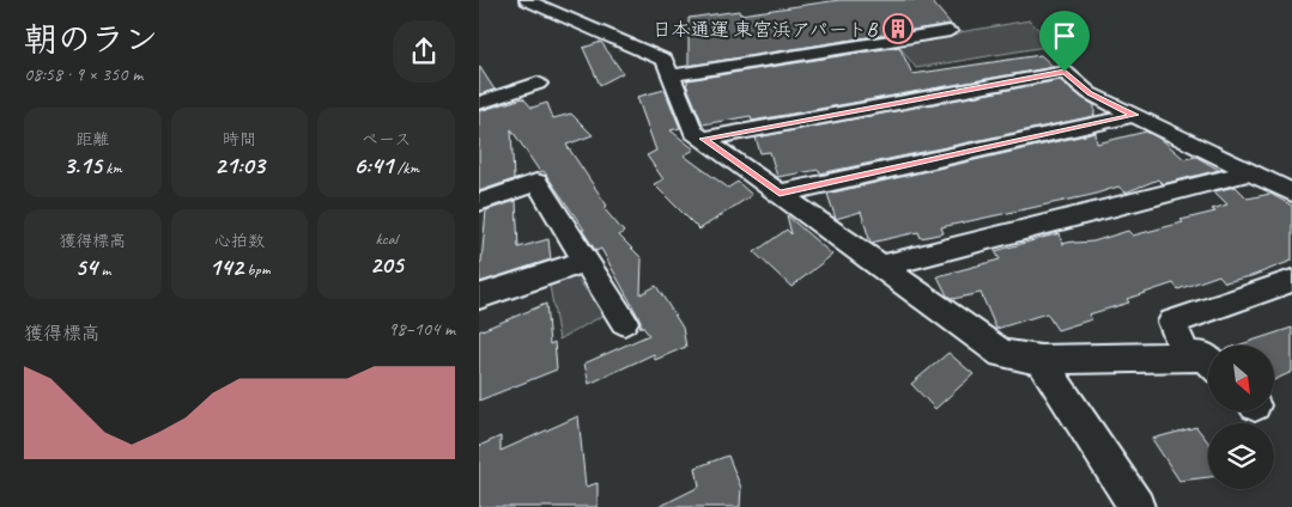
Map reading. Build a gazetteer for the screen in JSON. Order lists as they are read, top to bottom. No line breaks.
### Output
{"places":{"building":["日本通運 東宮浜アパートB"]},"north":"bottom right","page":{"heading":["朝のラン","08:58 · 9 × 350 m"],"stats":[["距離","3.15 km"],["時間","21:03"],["ペース","6:41 /km"],["獲得標高","54 m"],["心拍数","142 bpm"],["kcal","205"]],"chart":["獲得標高","98–104 m"]}}
